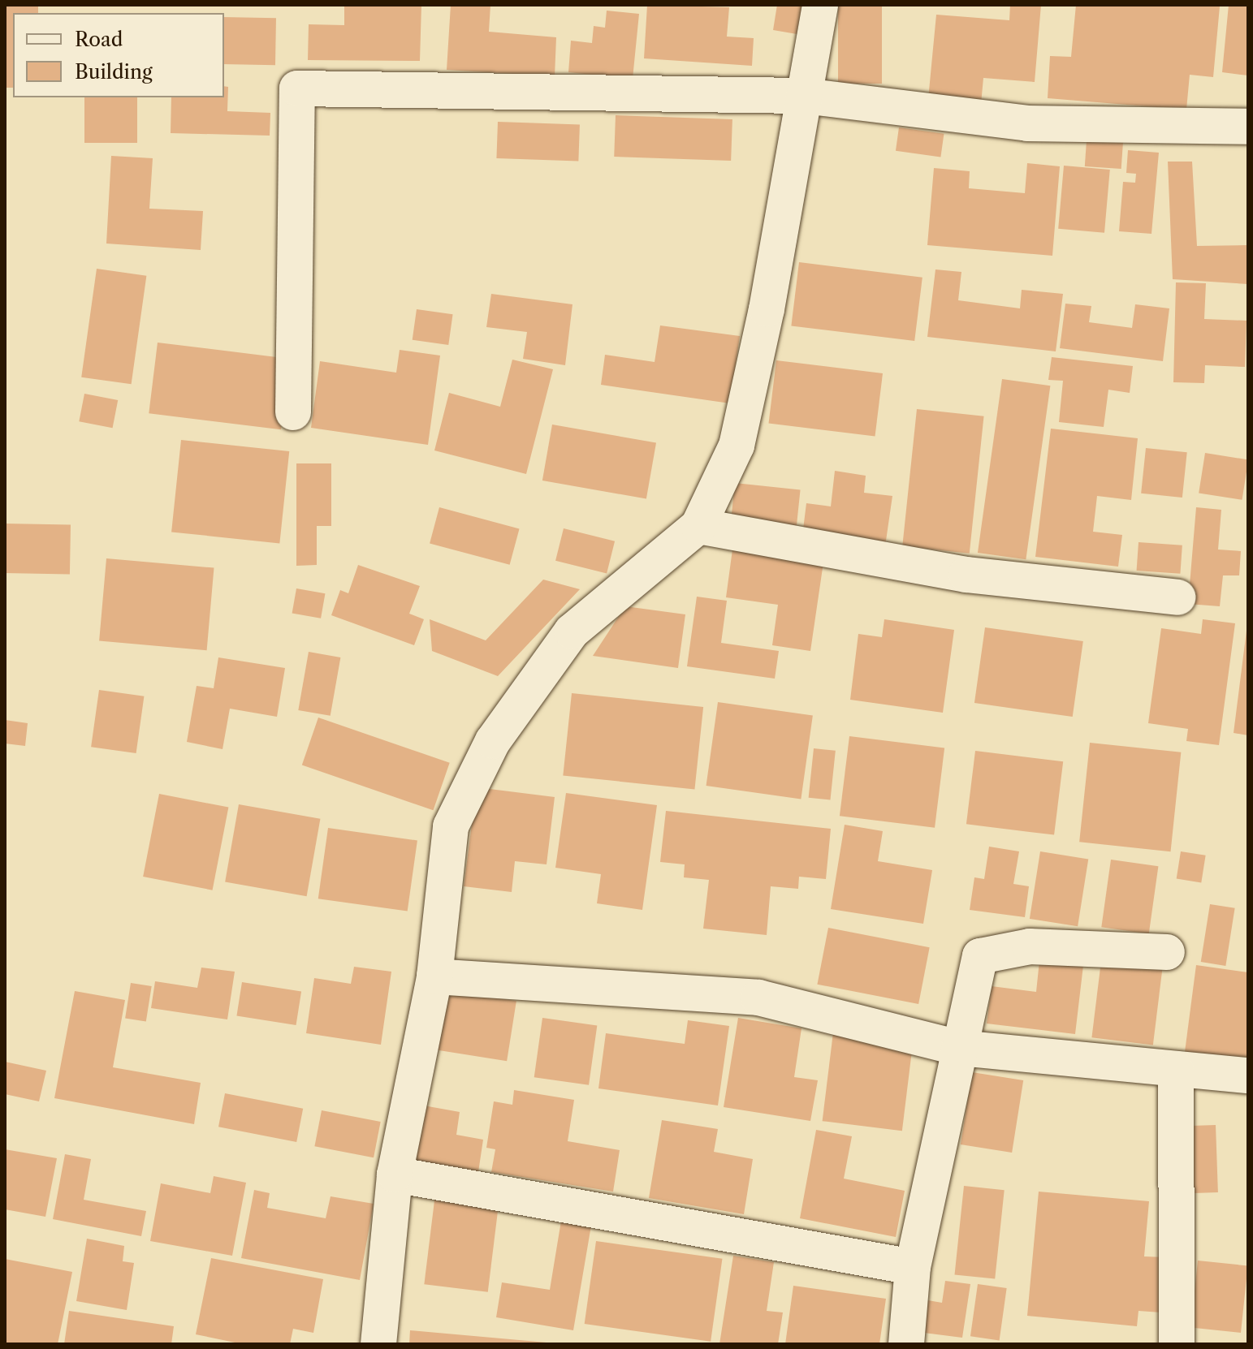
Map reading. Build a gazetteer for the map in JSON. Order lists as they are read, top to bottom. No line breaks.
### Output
{"legend":["Road","Building"]}
